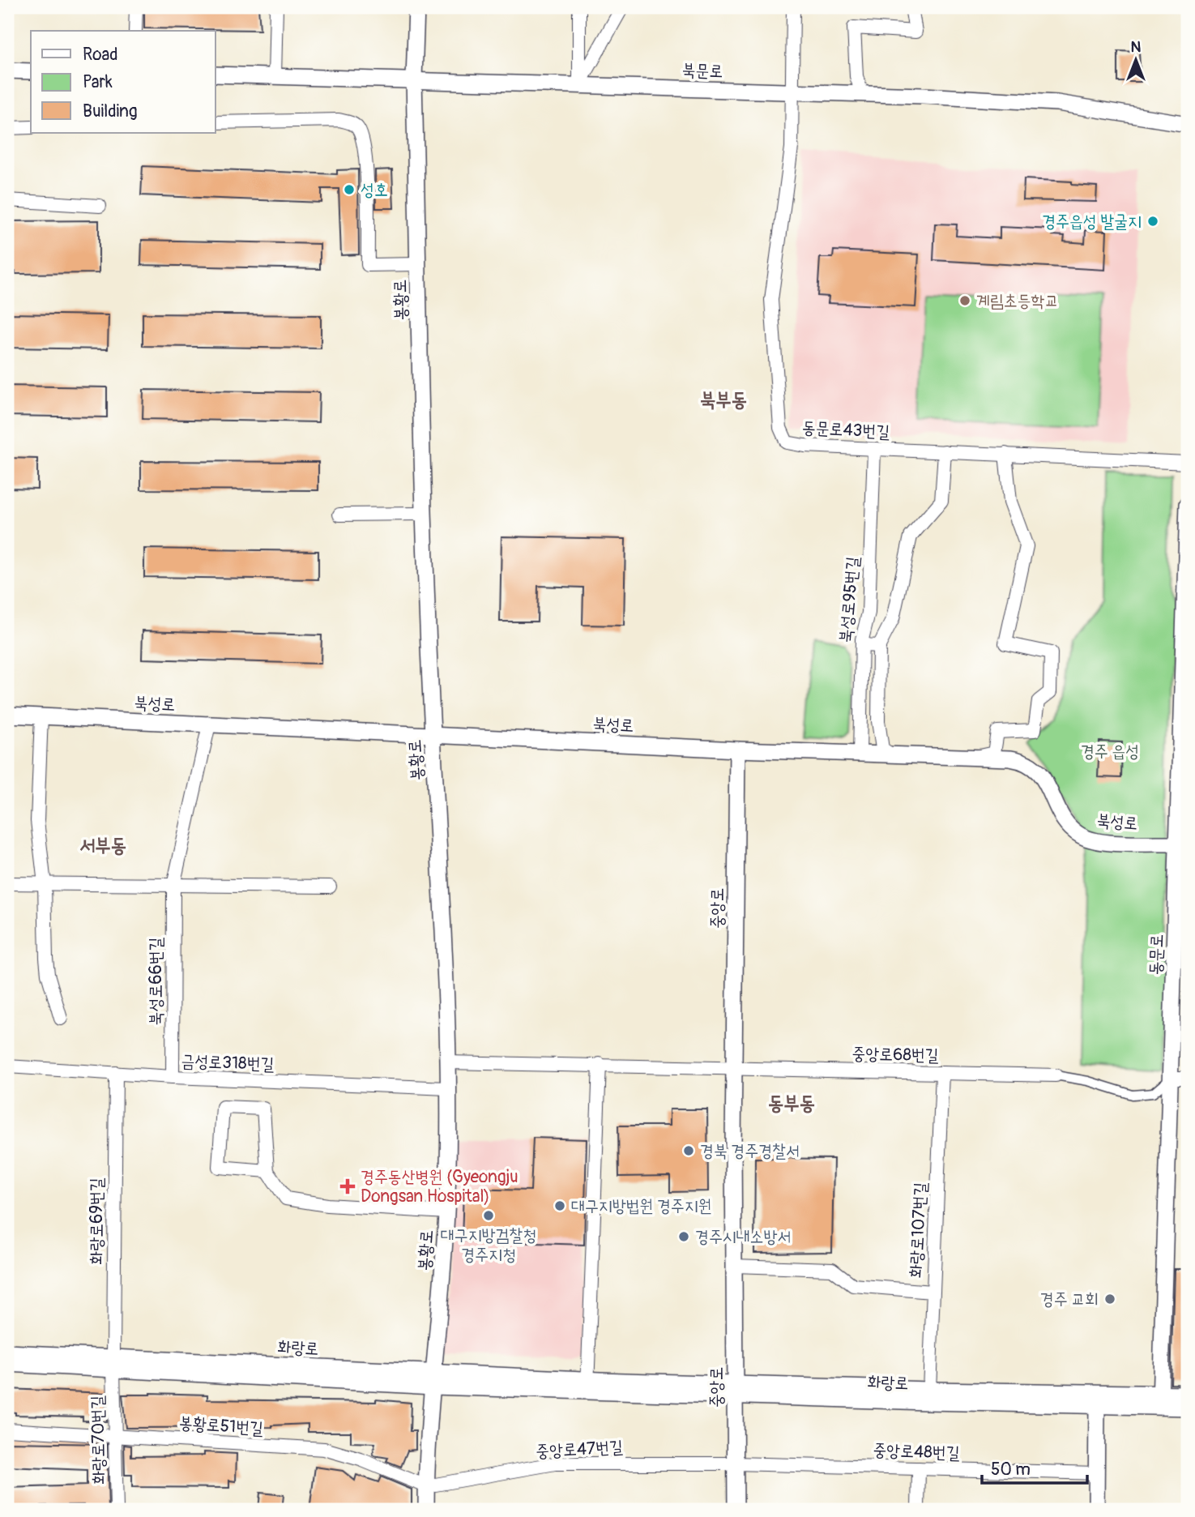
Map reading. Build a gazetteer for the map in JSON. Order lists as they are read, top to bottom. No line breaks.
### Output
{"streets":{"street":["북문로","봉황로","동문로43번길","북성로95번길","북성로","중앙로","동문로","북성로66번길","중앙로68번길","금성로318번길","화랑로69번길","화랑로107번길","화랑로","봉황로51번길","화랑로70번길","중앙로47번길","중앙로48번길"]},"crossings":[["북문로","봉황로"],["북문로","동문로43번길"],["봉황로","북성로"],["봉황로","금성로318번길"],["봉황로","화랑로"],["봉황로","봉황로51번길"],["봉황로","중앙로47번길"],["동문로43번길","북성로95번길"],["북성로95번길","북성로"],["북성로","중앙로"],["북성로","동문로"],["북성로","북성로66번길"],["중앙로","중앙로68번길"],["중앙로","화랑로"],["중앙로","중앙로47번길"],["중앙로","중앙로48번길"],["동문로","화랑로"],["북성로66번길","금성로318번길"],["중앙로68번길","화랑로107번길"],["금성로318번길","화랑로69번길"],["화랑로69번길","화랑로"],["화랑로69번길","화랑로70번길"],["화랑로107번길","화랑로"],["화랑로","화랑로70번길"],["봉황로51번길","화랑로70번길"],["봉황로51번길","중앙로47번길"],["중앙로47번길","중앙로48번길"]],"districts":["북부동","서부동","동부동"],"parks":["경주 읍성"],"places":{"other":["성호","경주읍성 발굴지","계림초등학교","경북 경주경찰서","대구지방법원 경주지원","대구지방검찰청 경주지청","경주시내소방서","경주 교회"],"health":["경주동산병원 (Gyeongju Dongsan Hospital)"]},"legend":["Road","Park","Building"],"scale_bar":"50 m","north":"top"}
